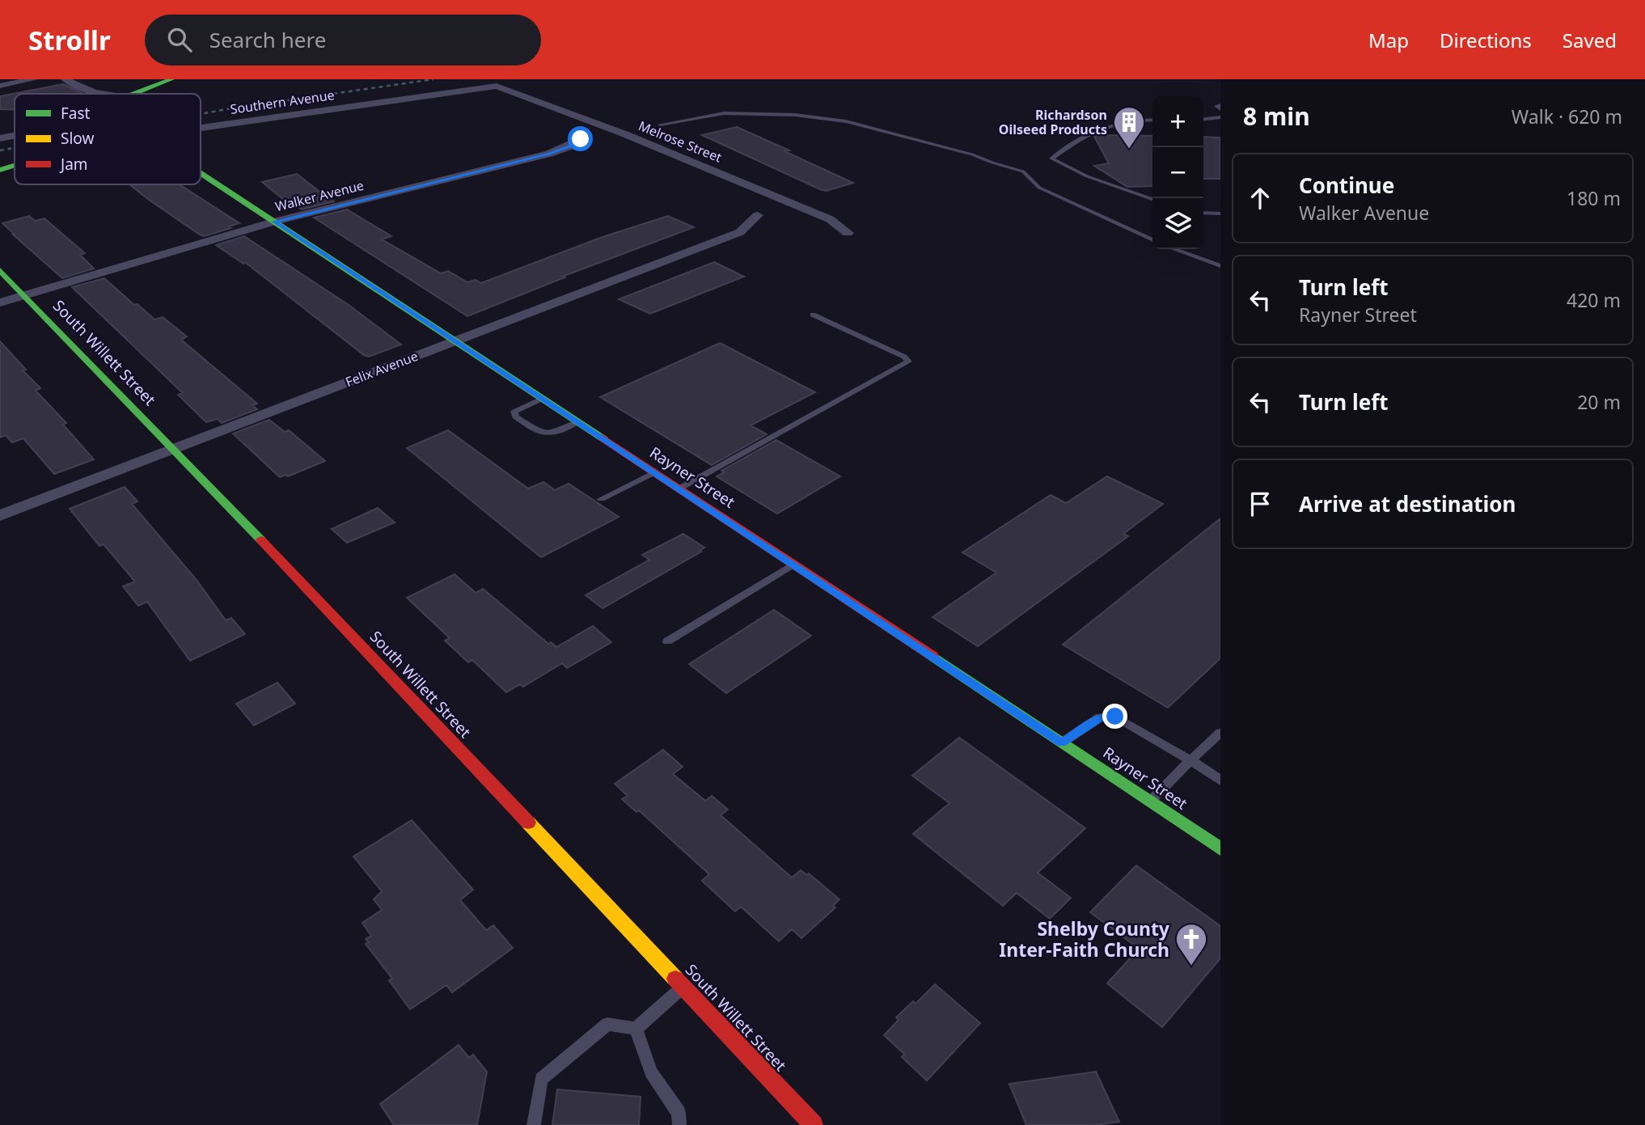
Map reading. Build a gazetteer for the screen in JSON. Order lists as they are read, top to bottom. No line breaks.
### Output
{"streets":{"street":["Southern Avenue","Melrose Street","Walker Avenue","South Willett Street","Felix Avenue","Rayner Street"]},"crossings":[["Southern Avenue","Melrose Street"],["Walker Avenue","South Willett Street"],["Walker Avenue","Rayner Street"],["South Willett Street","Felix Avenue"],["Felix Avenue","Rayner Street"]],"places":{"building":["Richardson Oilseed Products"],"church":["Shelby County Inter-Faith Church"]},"legend":["Fast","Slow","Jam"],"page":{"header":"Strollr","search":"Search here","nav":["Map","Directions","Saved"],"heading":["8 min","Walk · 620 m"],"map_buttons":["+","−"],"list":[["Continue","Walker Avenue","180 m"],["Turn left","Rayner Street","420 m"],["Turn left","20 m"],"Arrive at destination"]}}
